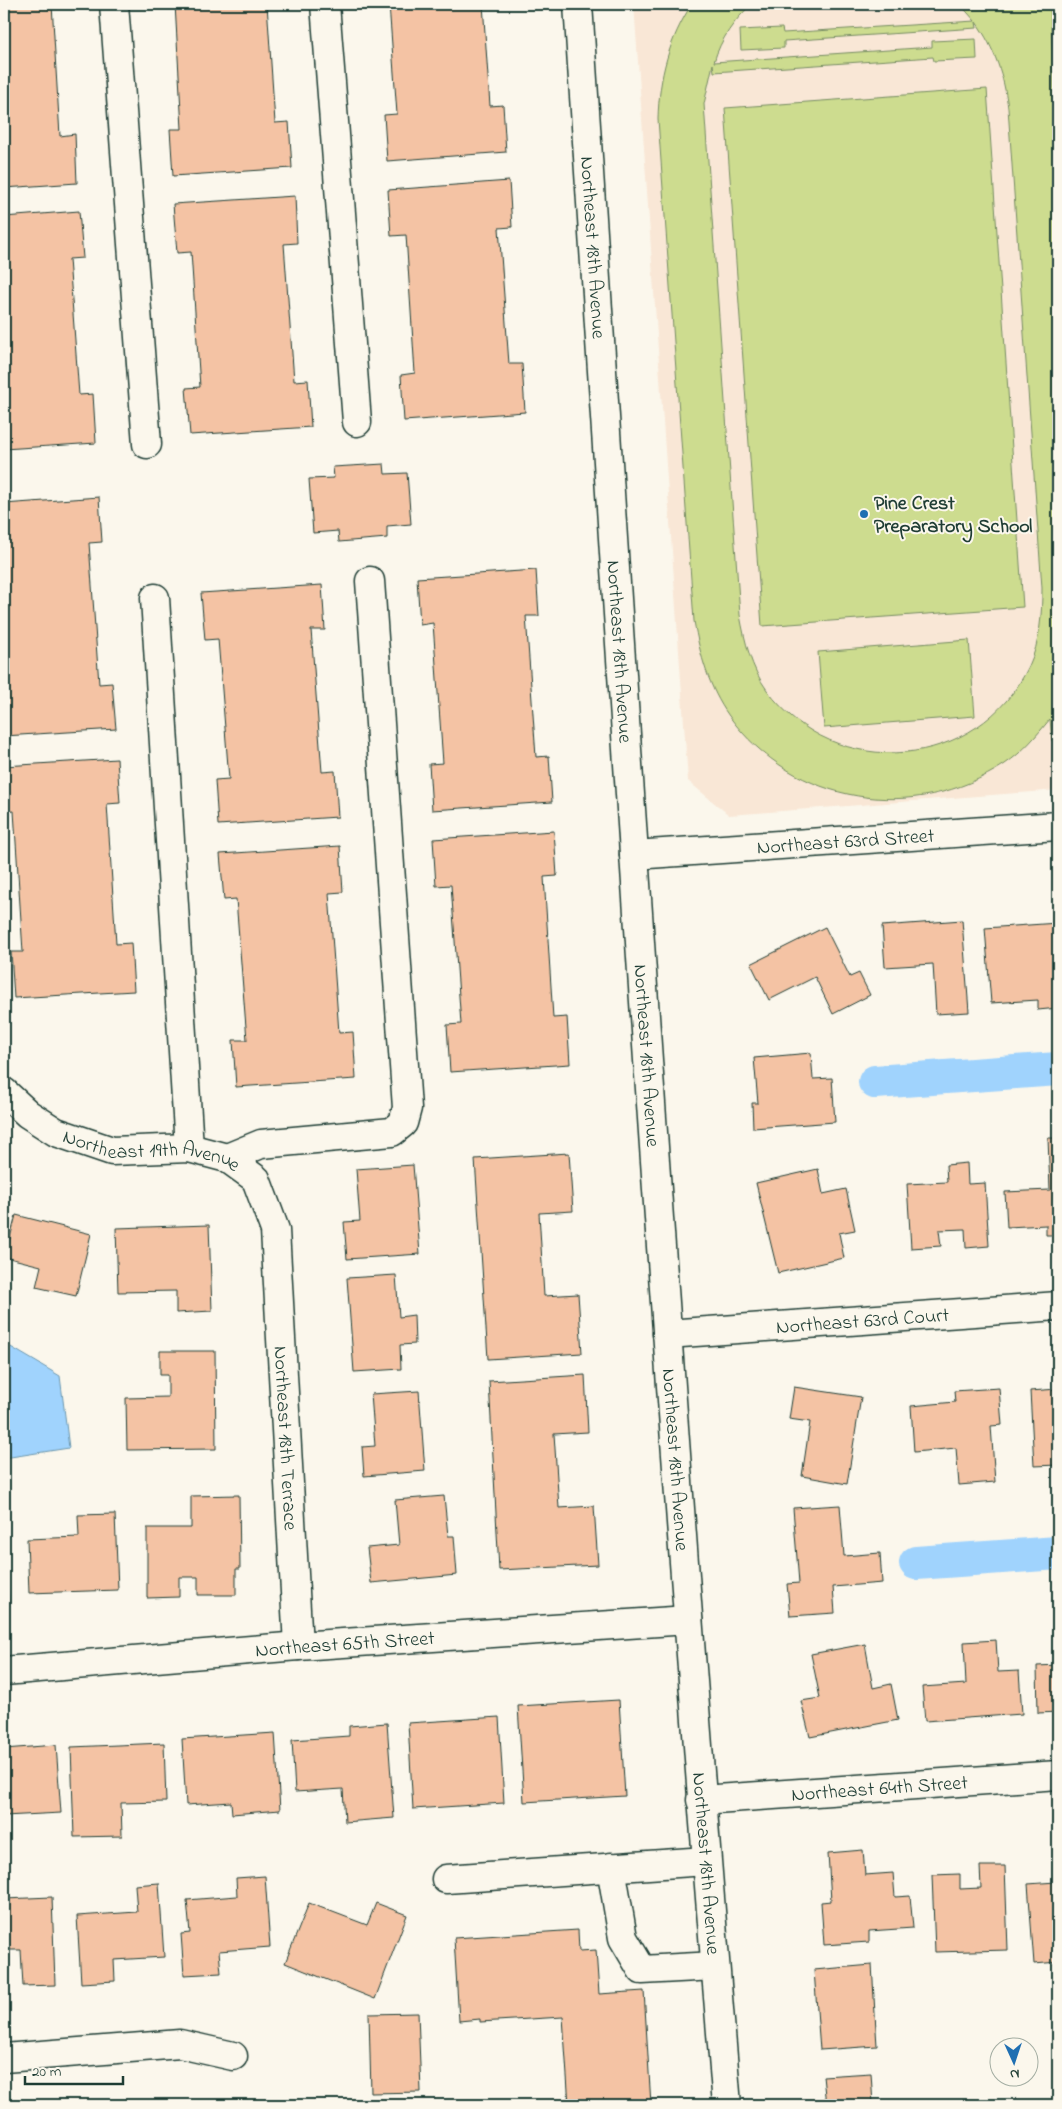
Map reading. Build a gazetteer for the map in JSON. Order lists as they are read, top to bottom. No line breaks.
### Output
{"streets":{"street":["Northeast 18th Avenue","Northeast 63rd Street","Northeast 19th Avenue","Northeast 63rd Court","Northeast 18th Terrace","Northeast 65th Street","Northeast 64th Street"]},"crossings":[["Northeast 18th Avenue","Northeast 63rd Street"],["Northeast 18th Avenue","Northeast 63rd Court"],["Northeast 18th Avenue","Northeast 65th Street"],["Northeast 18th Avenue","Northeast 64th Street"],["Northeast 19th Avenue","Northeast 18th Terrace"],["Northeast 18th Terrace","Northeast 65th Street"]],"places":["Pine Crest Preparatory School"],"scale_bar":"20 m","north":"bottom"}
